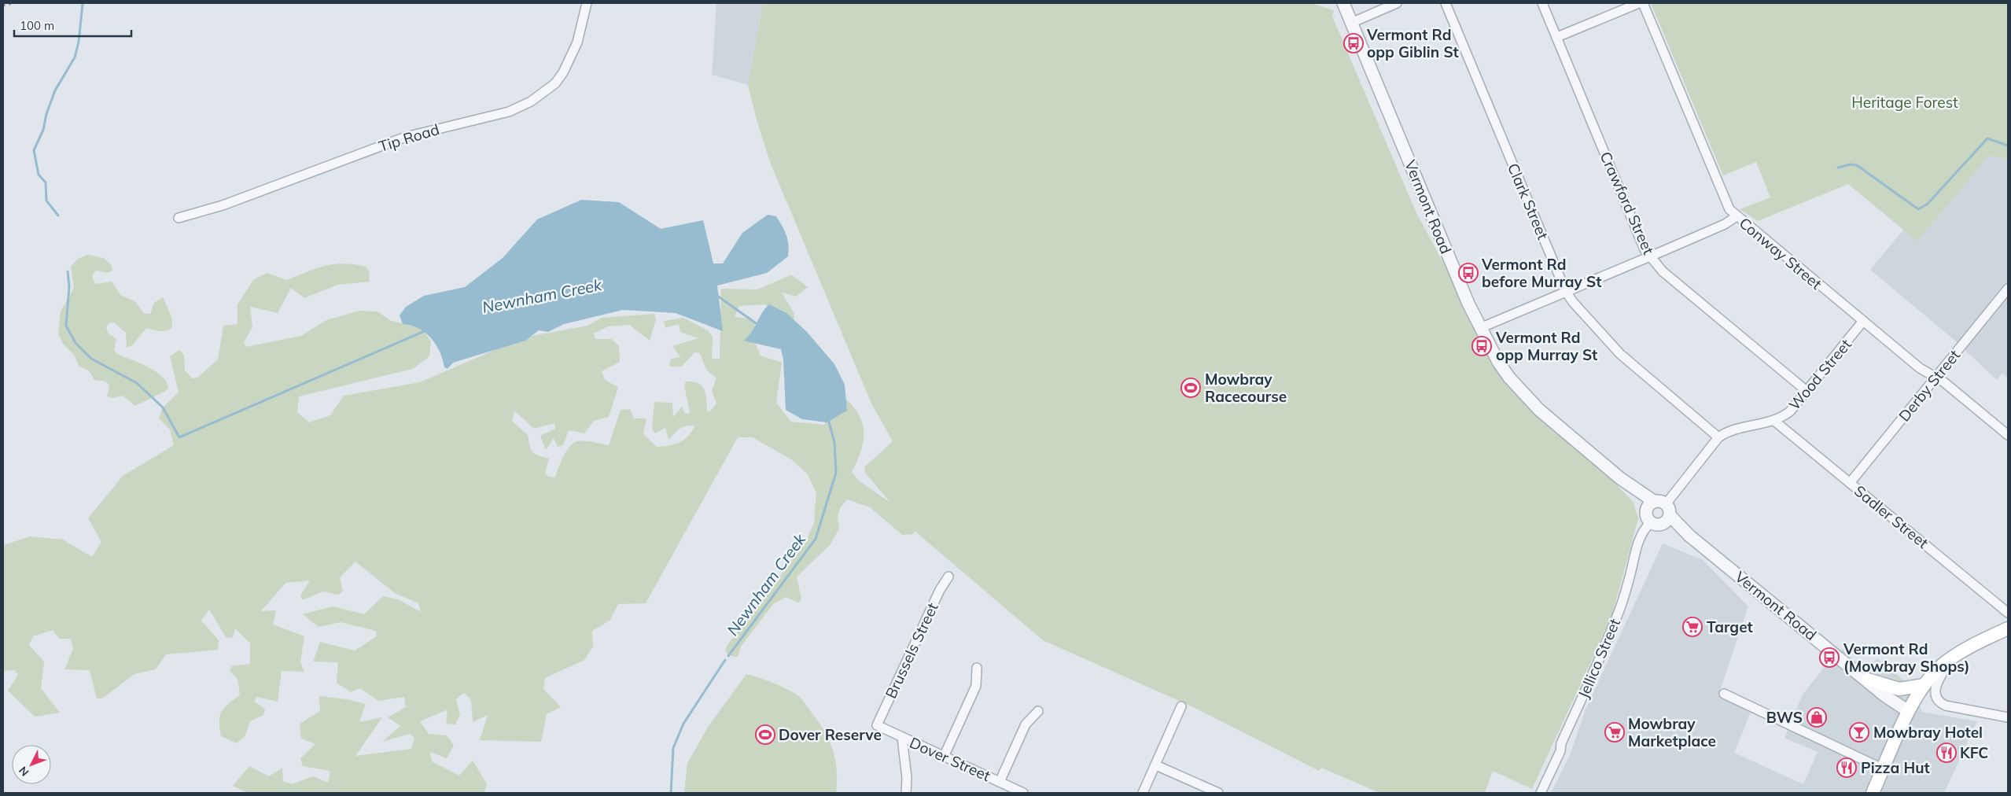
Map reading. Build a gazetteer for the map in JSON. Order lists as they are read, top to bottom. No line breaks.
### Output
{"streets":{"street":["Tip Road","Clark Street","Crawford Street","Vermont Road","Conway Street","Wood Street","Derby Street","Sadler Street","Brussels Street","Jellico Street","Dover Street"]},"crossings":[["Clark Street","Wood Street"],["Crawford Street","Wood Street"],["Vermont Road","Wood Street"],["Vermont Road","Jellico Street"],["Conway Street","Wood Street"],["Conway Street","Derby Street"],["Wood Street","Sadler Street"],["Derby Street","Sadler Street"],["Brussels Street","Dover Street"]],"water":["Newnham Creek"],"parks":["Heritage Forest"],"places":{"bus stop":["Vermont Rd opp Giblin St","Vermont Rd before Murray St","Vermont Rd opp Murray St","Vermont Rd (Mowbray Shops)"],"sports":["Mowbray Racecourse","Dover Reserve"],"supermarket":["Target","Mowbray Marketplace"],"shop":["BWS"],"bar":["Mowbray Hotel"],"restaurant":["KFC","Pizza Hut"]},"scale_bar":"100 m","north":"bottom left"}
